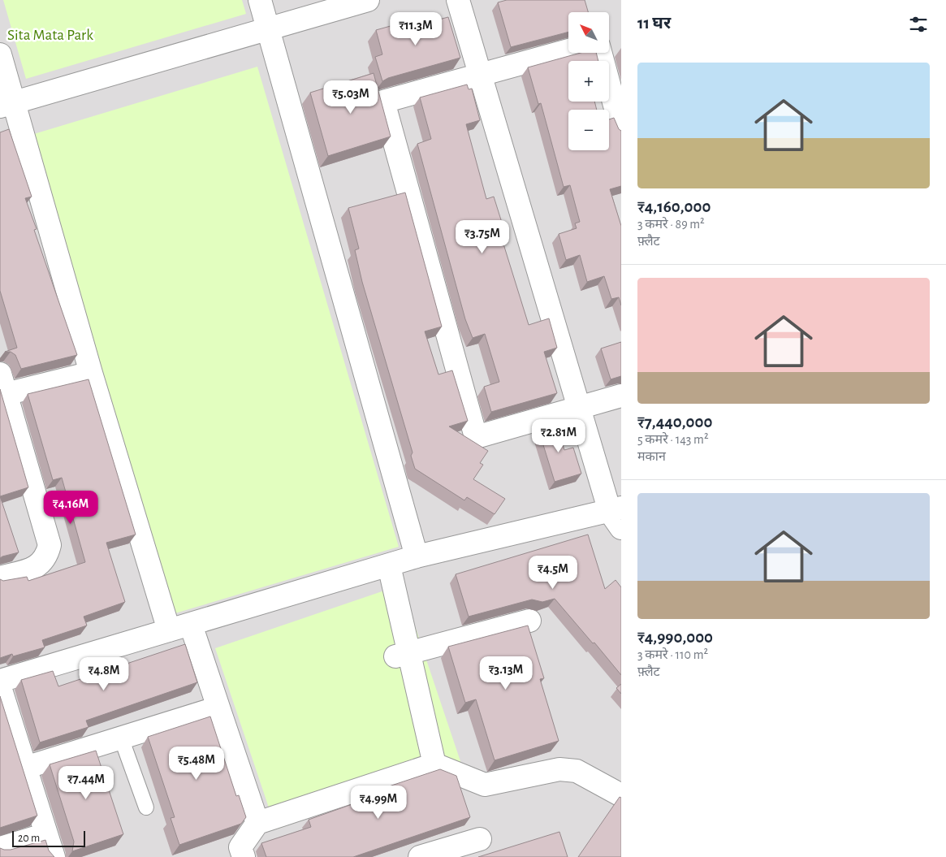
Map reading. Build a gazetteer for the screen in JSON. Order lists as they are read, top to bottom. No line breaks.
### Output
{"parks":["Sita Mata Park"],"scale_bar":"20 m","north":"top left","page":{"heading":"11 घर","map_buttons":["+","−"],"price":["₹11.3M","₹5.03M","₹3.75M","₹2.81M","₹4.16M","₹4.5M","₹3.13M","₹4.8M","₹5.48M","₹7.44M","₹4.99M"],"list":[{"name":"₹4,160,000","note":"3 कमरे · 89 m² · फ़्लैट"},{"name":"₹7,440,000","note":"5 कमरे · 143 m² · मकान"},{"name":"₹4,990,000","note":"3 कमरे · 110 m² · फ़्लैट"}],"scale":"20 m"}}
